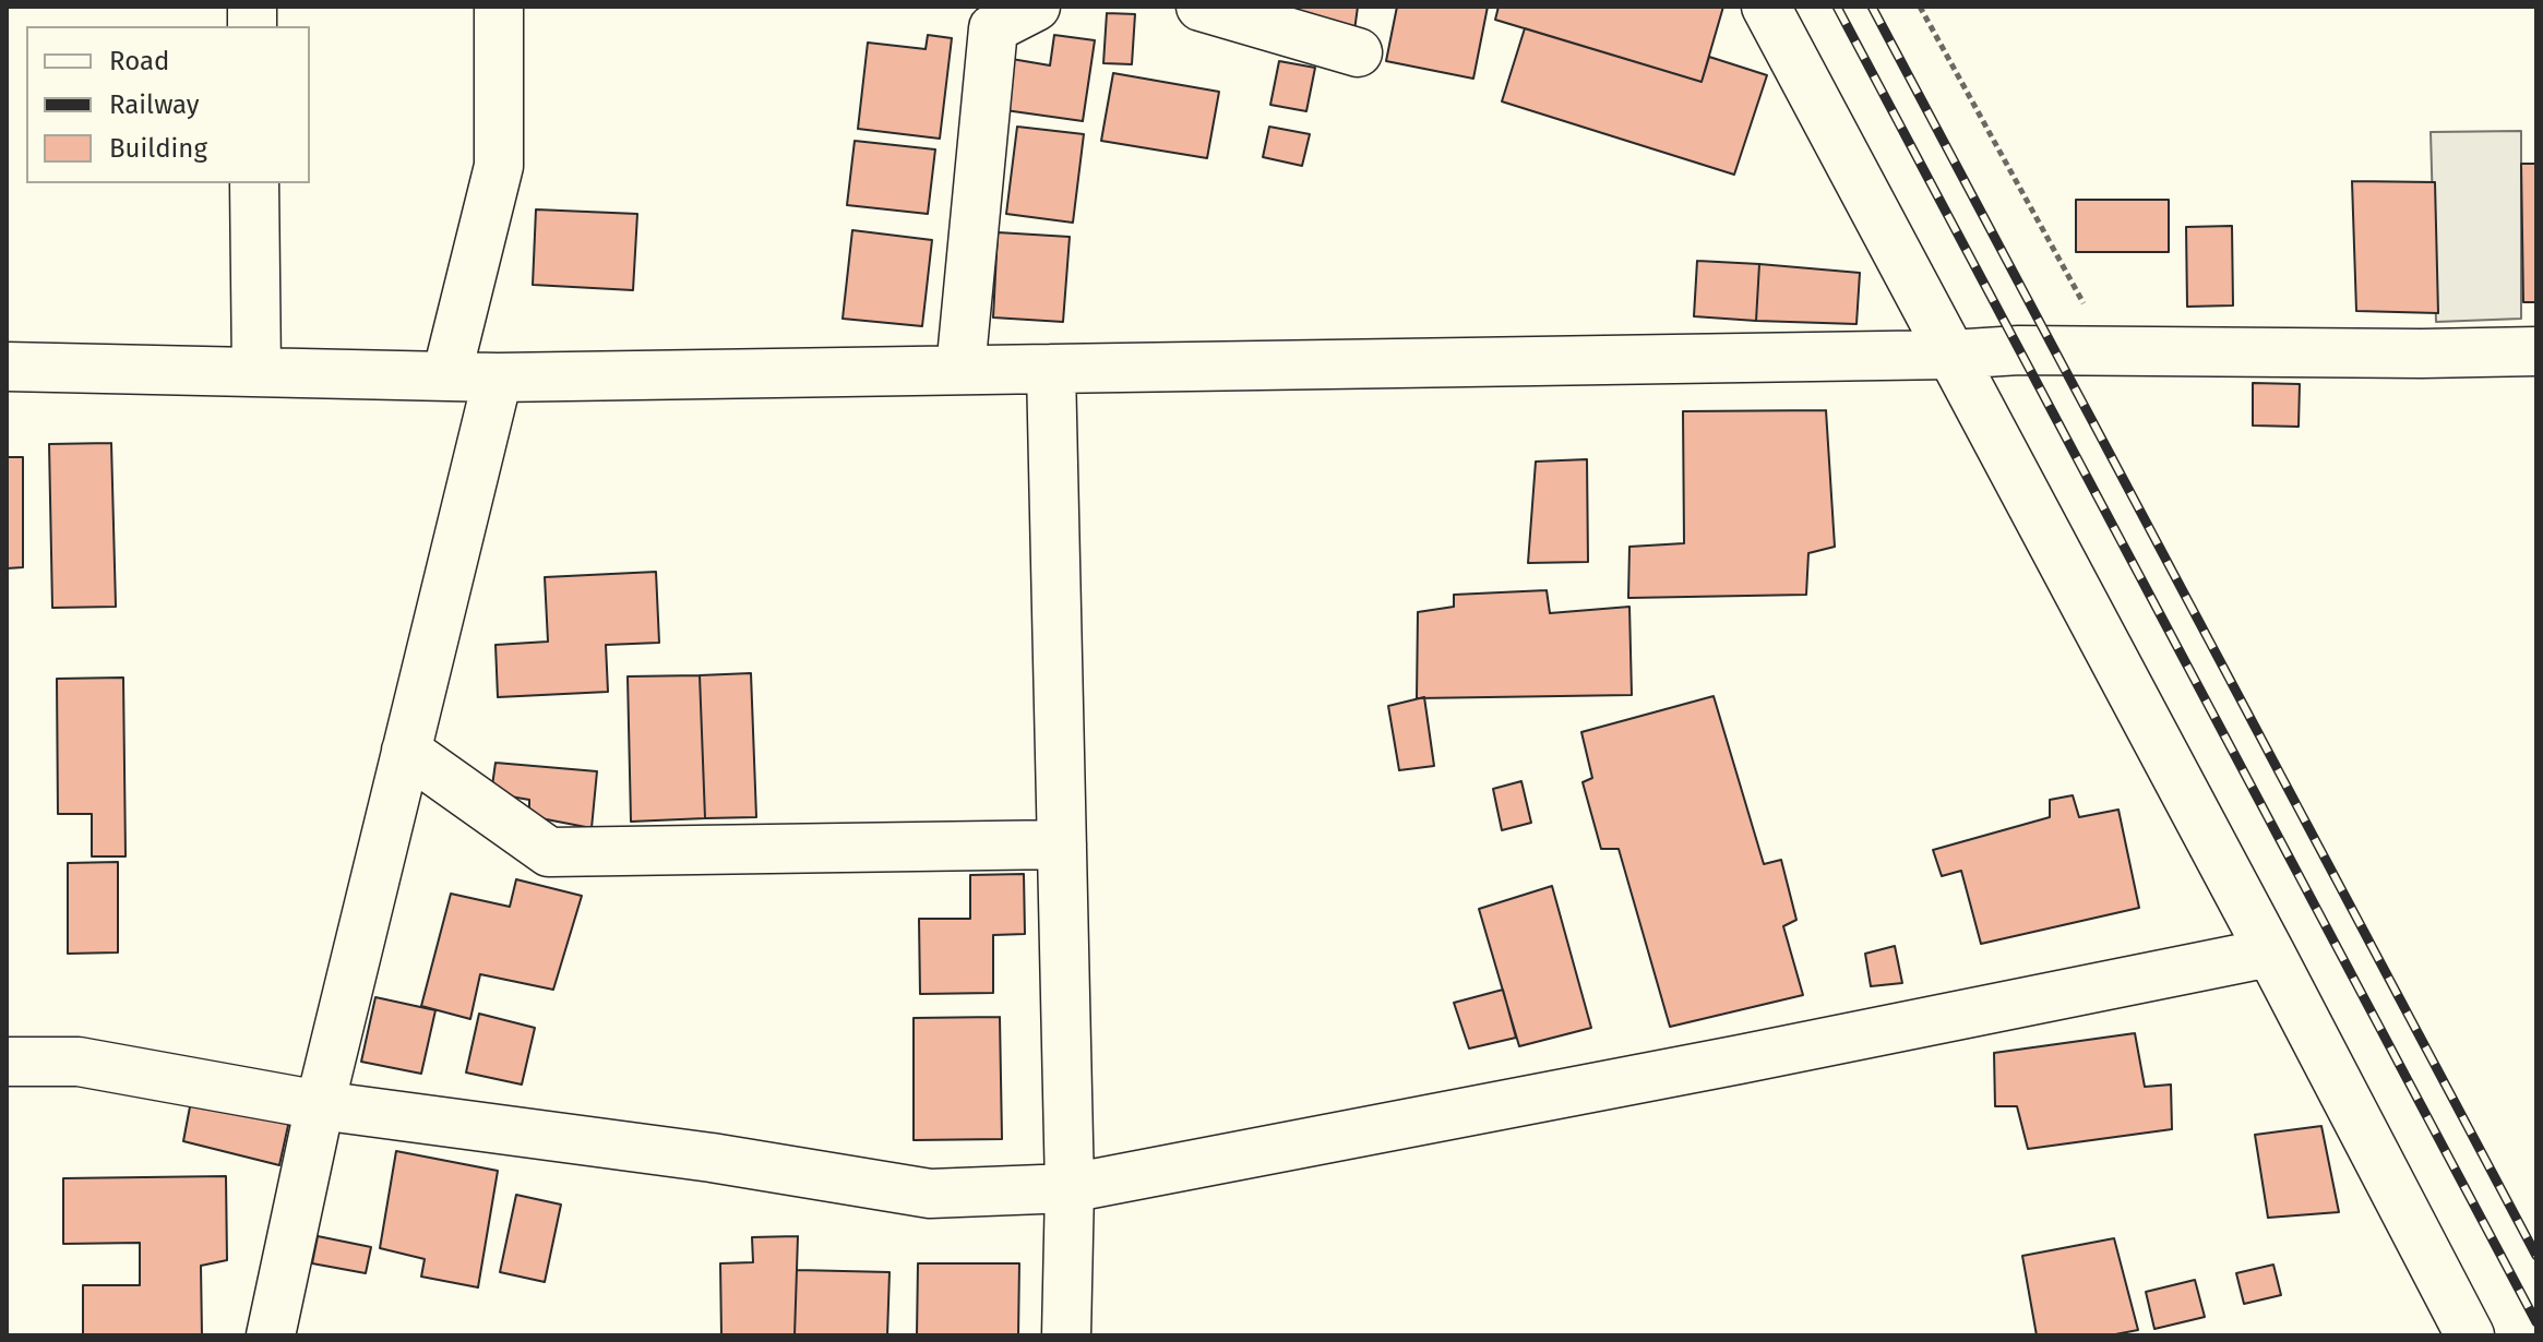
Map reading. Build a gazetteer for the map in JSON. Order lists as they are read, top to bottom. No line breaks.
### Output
{"legend":["Road","Railway","Building"]}
